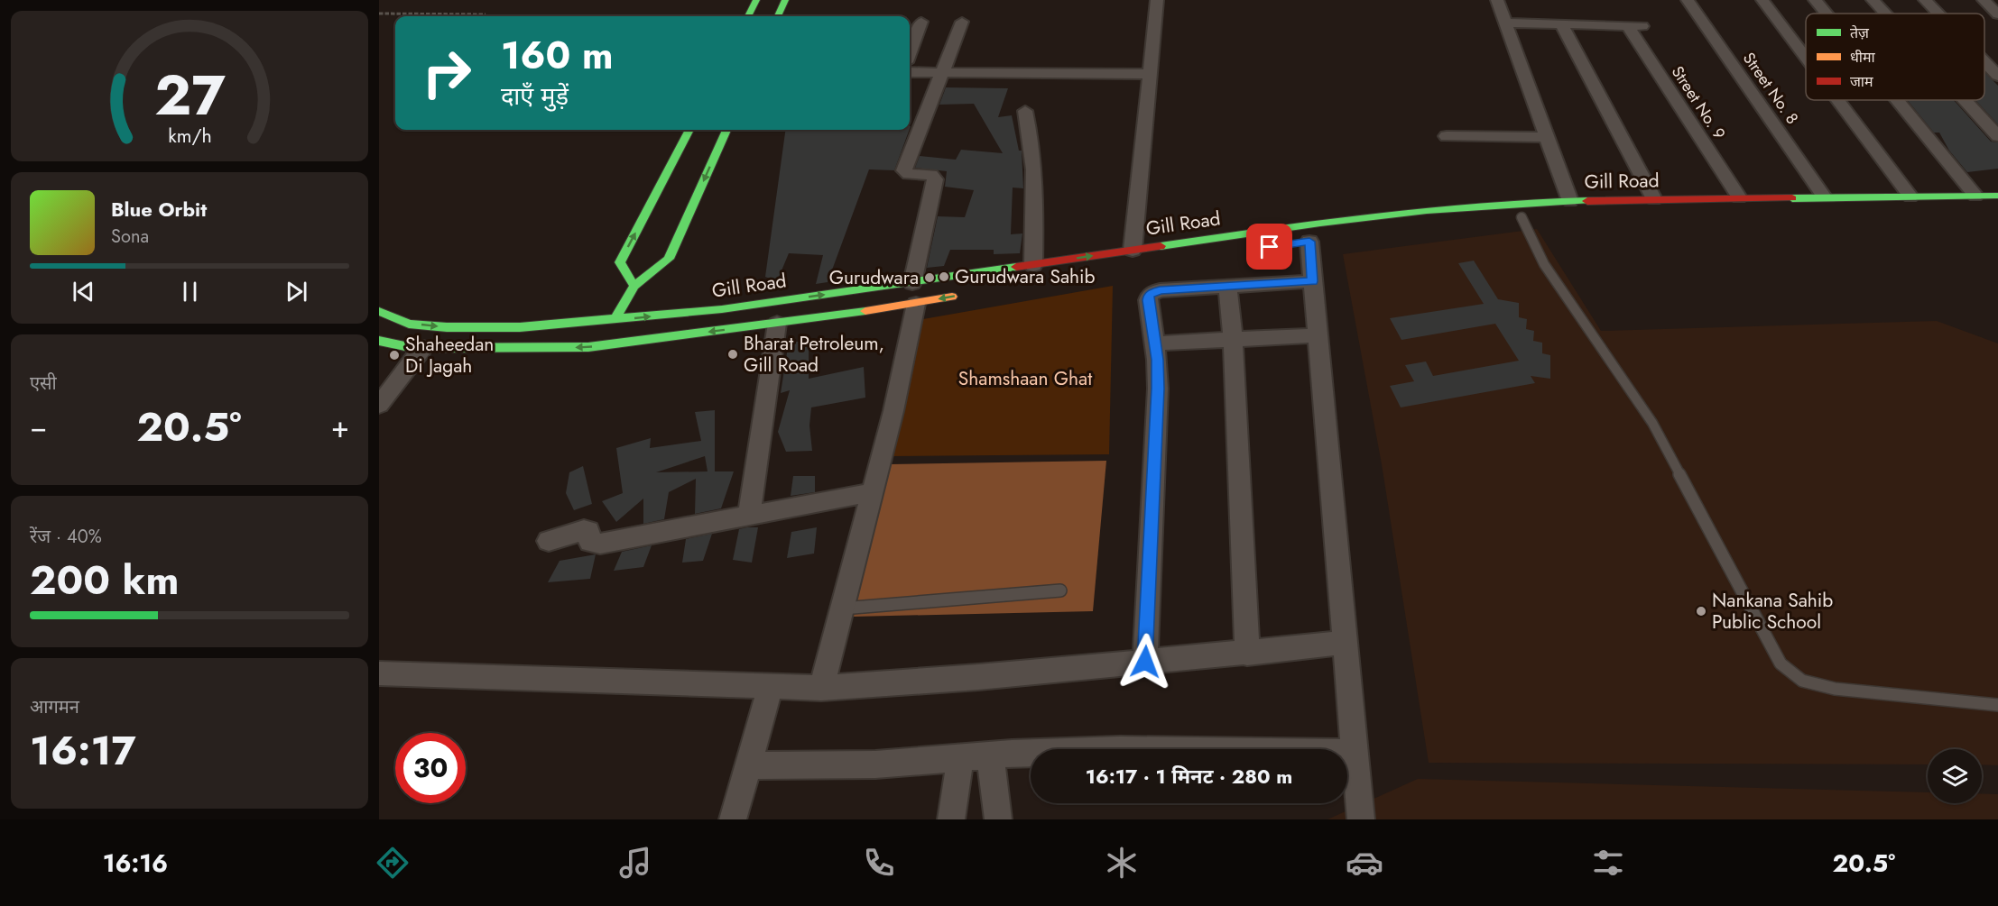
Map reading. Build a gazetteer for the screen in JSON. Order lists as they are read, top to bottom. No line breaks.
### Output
{"streets":{"main road":["Gill Road"],"street":["Street No. 8","Street No. 9"]},"crossings":[["Street No. 8","Gill Road"],["Street No. 9","Gill Road"]],"parks":["Shamshaan Ghat"],"places":["Gurudwara Sahib","Gurudwara","Bharat Petroleum, Gill Road","Shaheedan Di Jagah","Nankana Sahib Public School"],"legend":["तेज़","धीमा","जाम"],"page":{"turn":["160 m","दाएँ मुड़ें"],"song":["Blue Orbit","Sona"],"tile":["एसी",["रेंज · 40%","200 km"],["आगमन","16:17"]],"heat":["−","20.5°","+"],"limit":"30","trip":"16:17 · 1 मिनट · 280 m","tabs":["16:16","20.5°"],"gauge":["27","km/h"]}}
